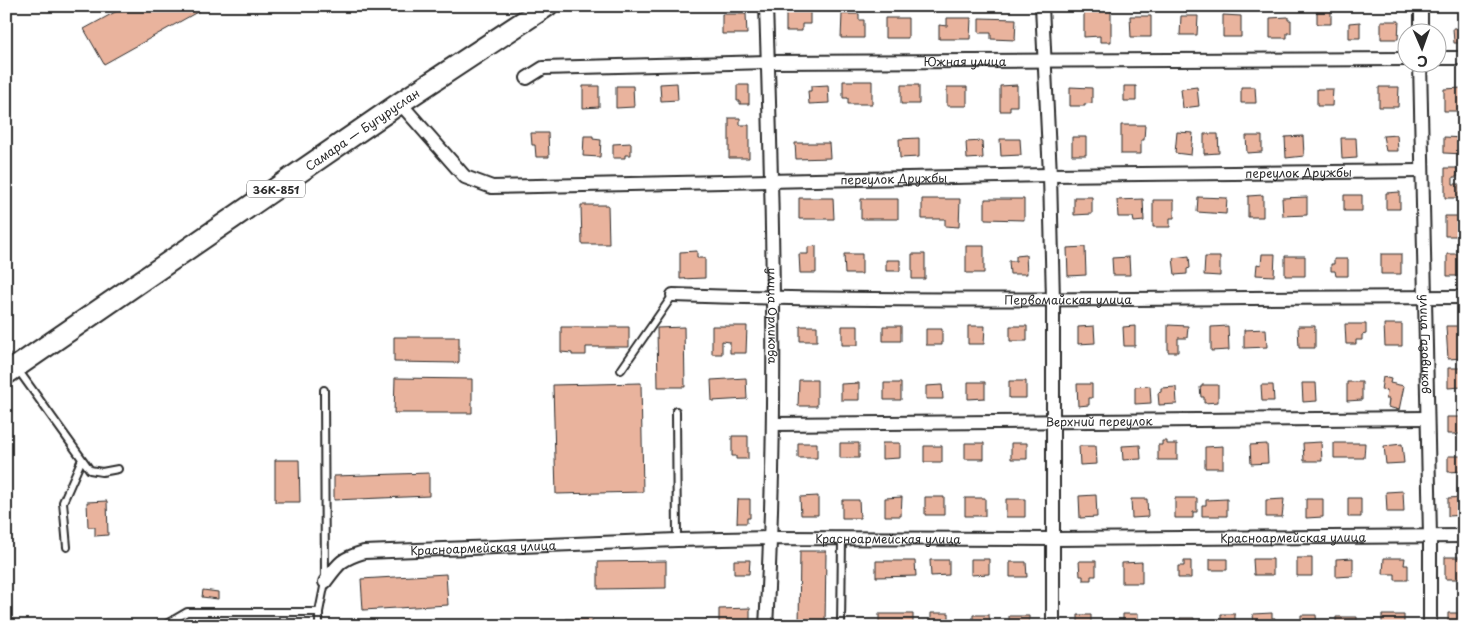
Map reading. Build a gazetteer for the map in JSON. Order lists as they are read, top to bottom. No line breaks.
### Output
{"streets":{"main road":["Самара — Бугуруслан","36К-851"],"street":["Южная улица","переулок Дружбы","Первомайская улица","улица Орликова","улица Газовиков","Верхний переулок","Красноармейская улица"]},"crossings":[["Южная улица","улица Орликова"],["Самара — Бугуруслан","переулок Дружбы"],["переулок Дружбы","улица Орликова"],["переулок Дружбы","улица Газовиков"],["Первомайская улица","улица Орликова"],["Первомайская улица","улица Газовиков"],["улица Орликова","Верхний переулок"],["улица Орликова","Красноармейская улица"],["улица Газовиков","Верхний переулок"],["улица Газовиков","Красноармейская улица"]],"north":"bottom"}
